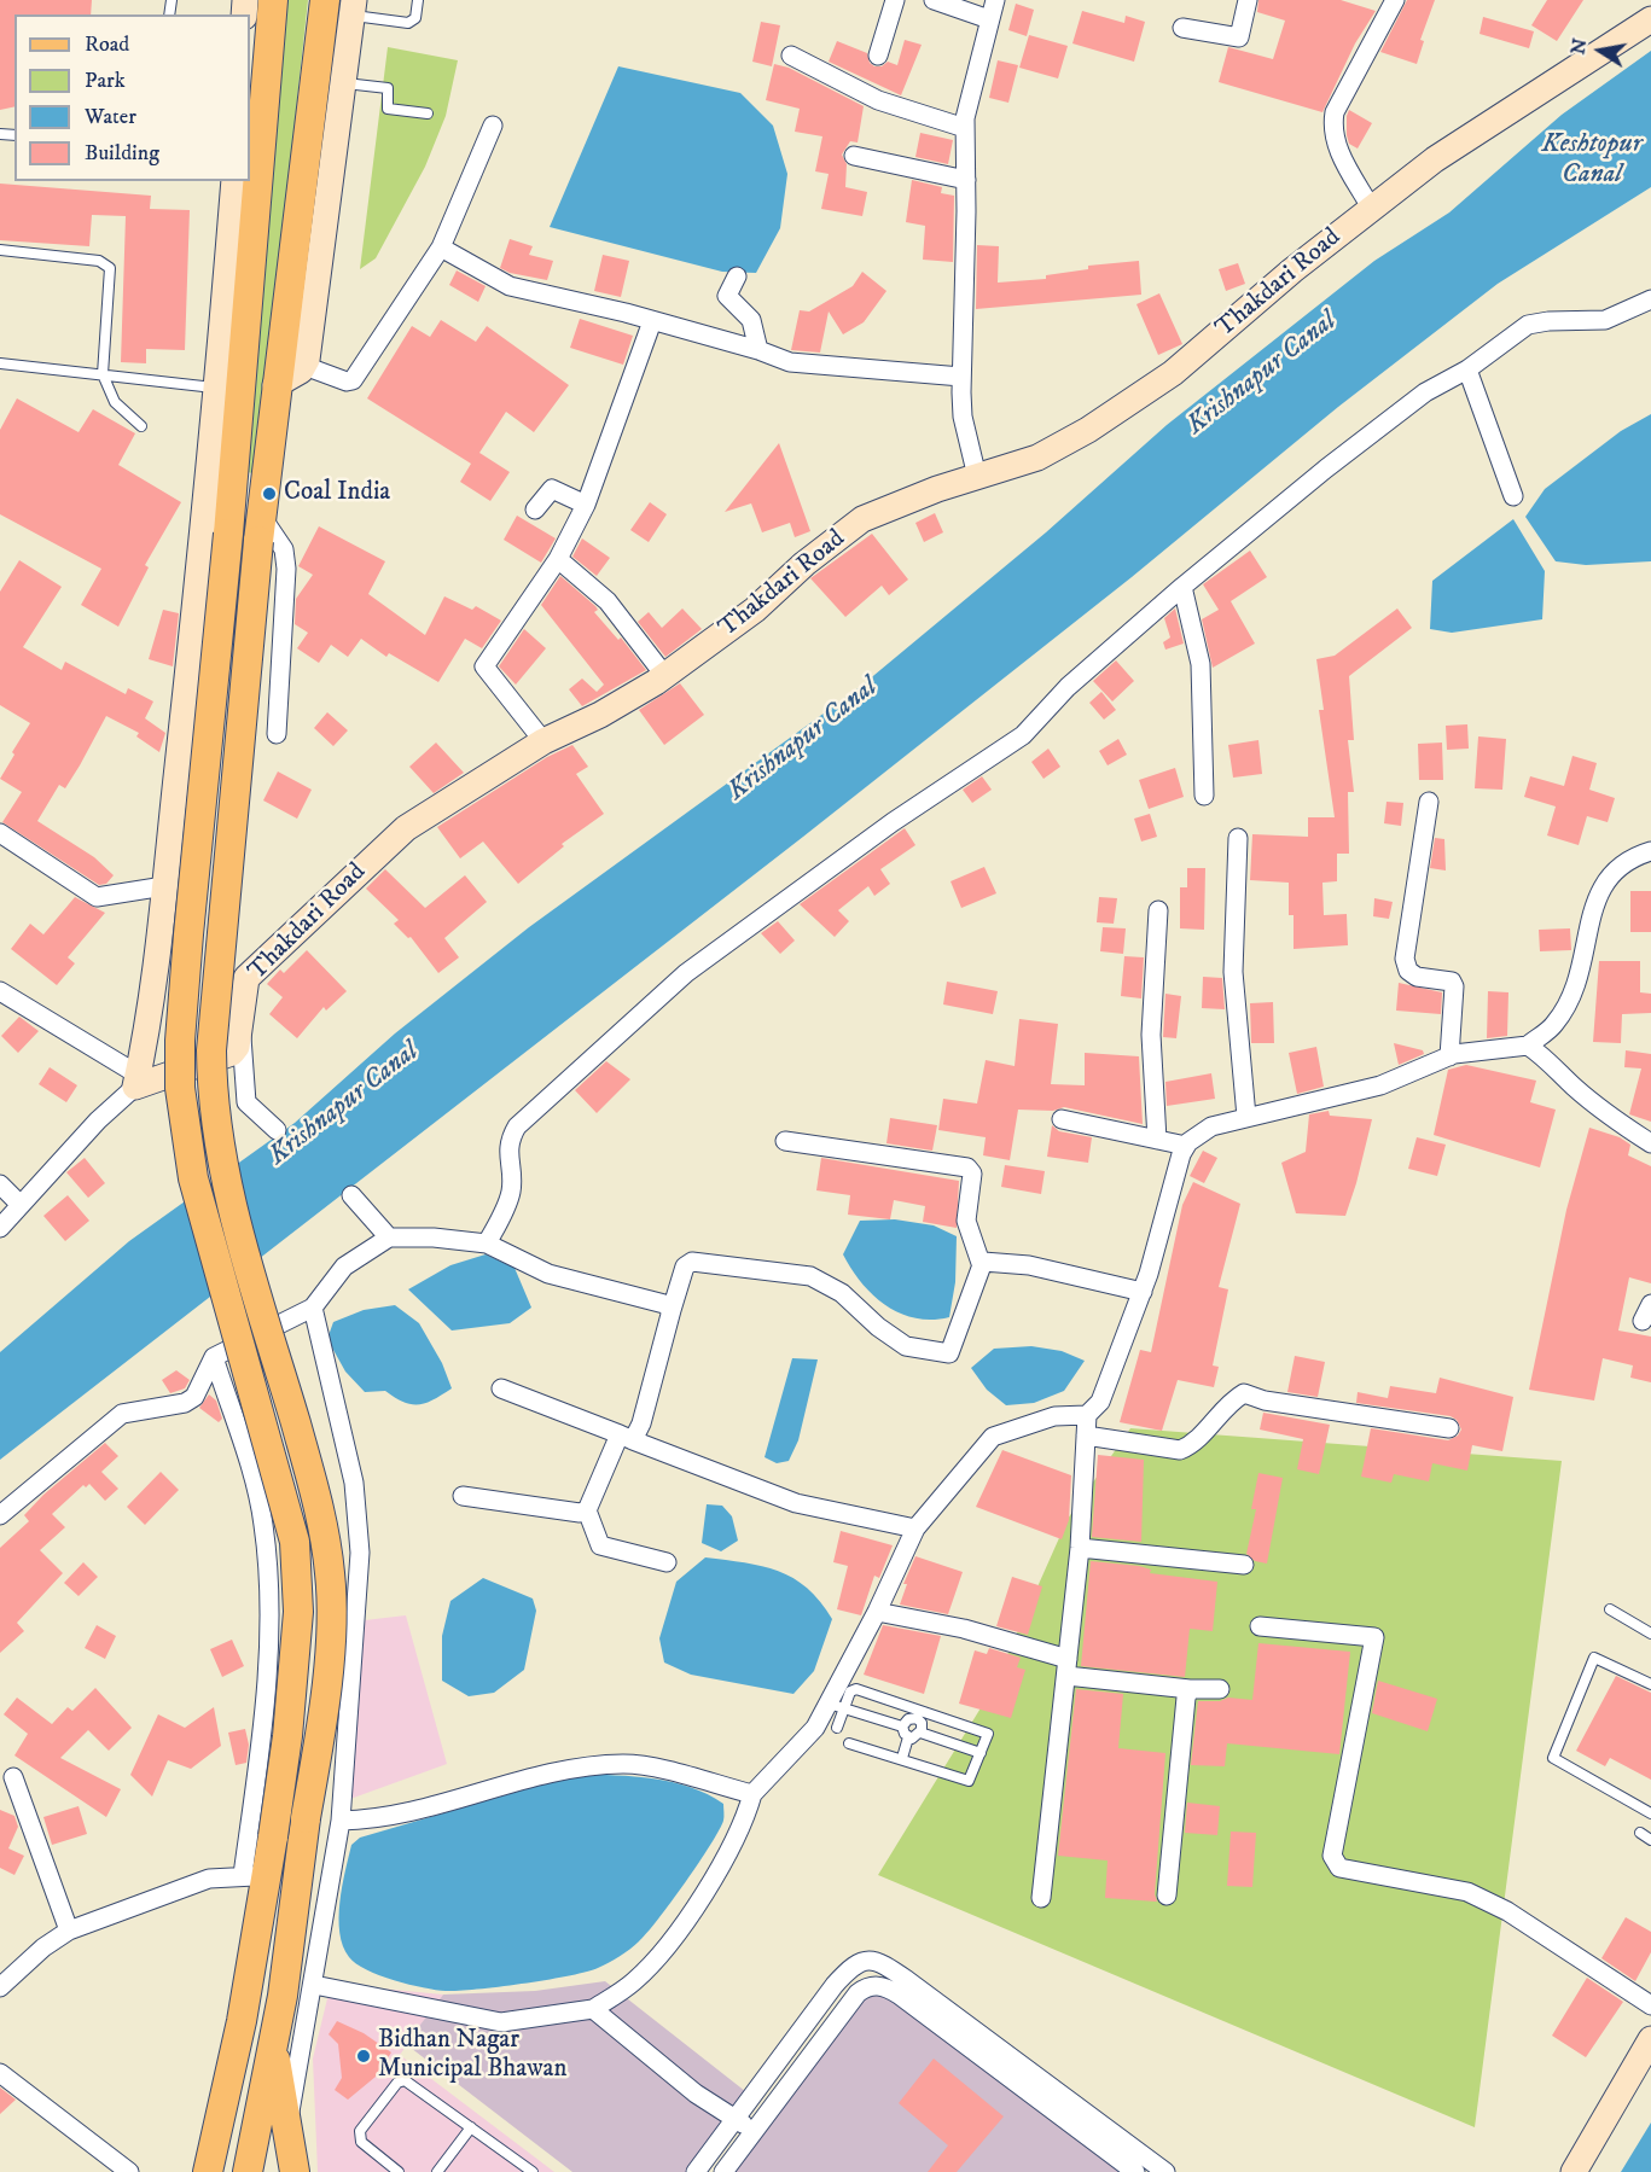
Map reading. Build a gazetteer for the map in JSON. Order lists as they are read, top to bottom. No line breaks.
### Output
{"streets":{"street":["Thakdari Road"]},"water":["Keshtopur Canal","Krishnapur Canal"],"places":["Coal India","Bidhan Nagar Municipal Bhawan"],"legend":["Road","Park","Water","Building"],"north":"left"}
